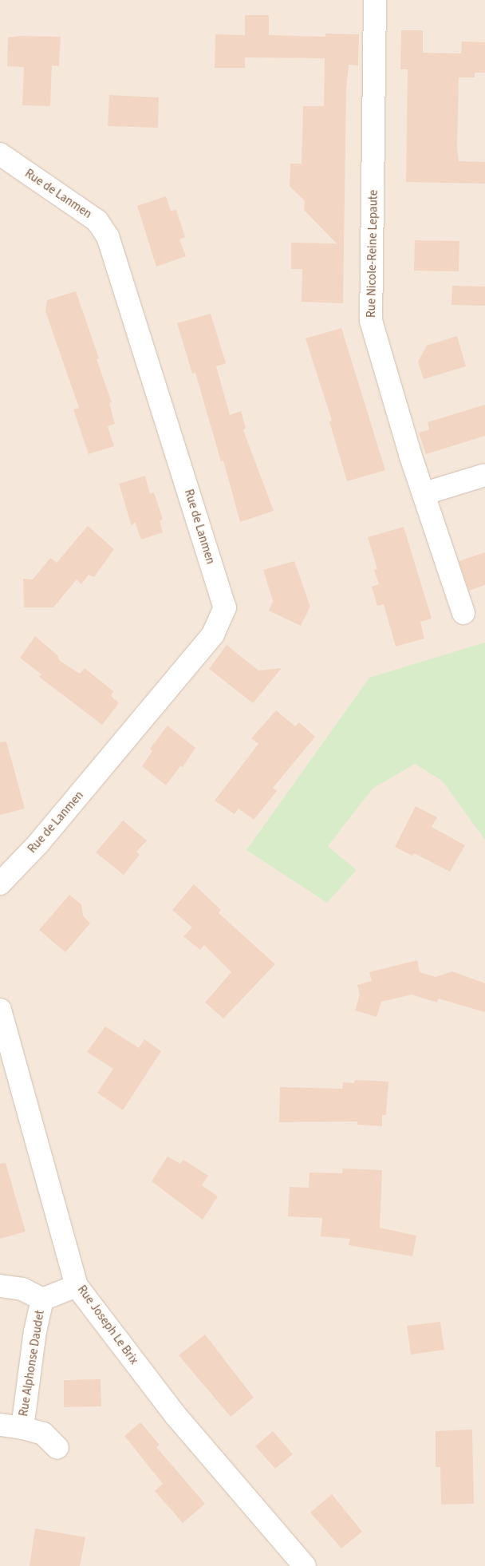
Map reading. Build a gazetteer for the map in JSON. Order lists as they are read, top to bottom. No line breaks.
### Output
{"streets":{"street":["Rue de Lanmen","Rue Nicole-Reine Lepaute","Rue Joseph Le Brix","Rue Alphonse Daudet"]},"crossings":[["Rue Joseph Le Brix","Rue Alphonse Daudet"]]}
